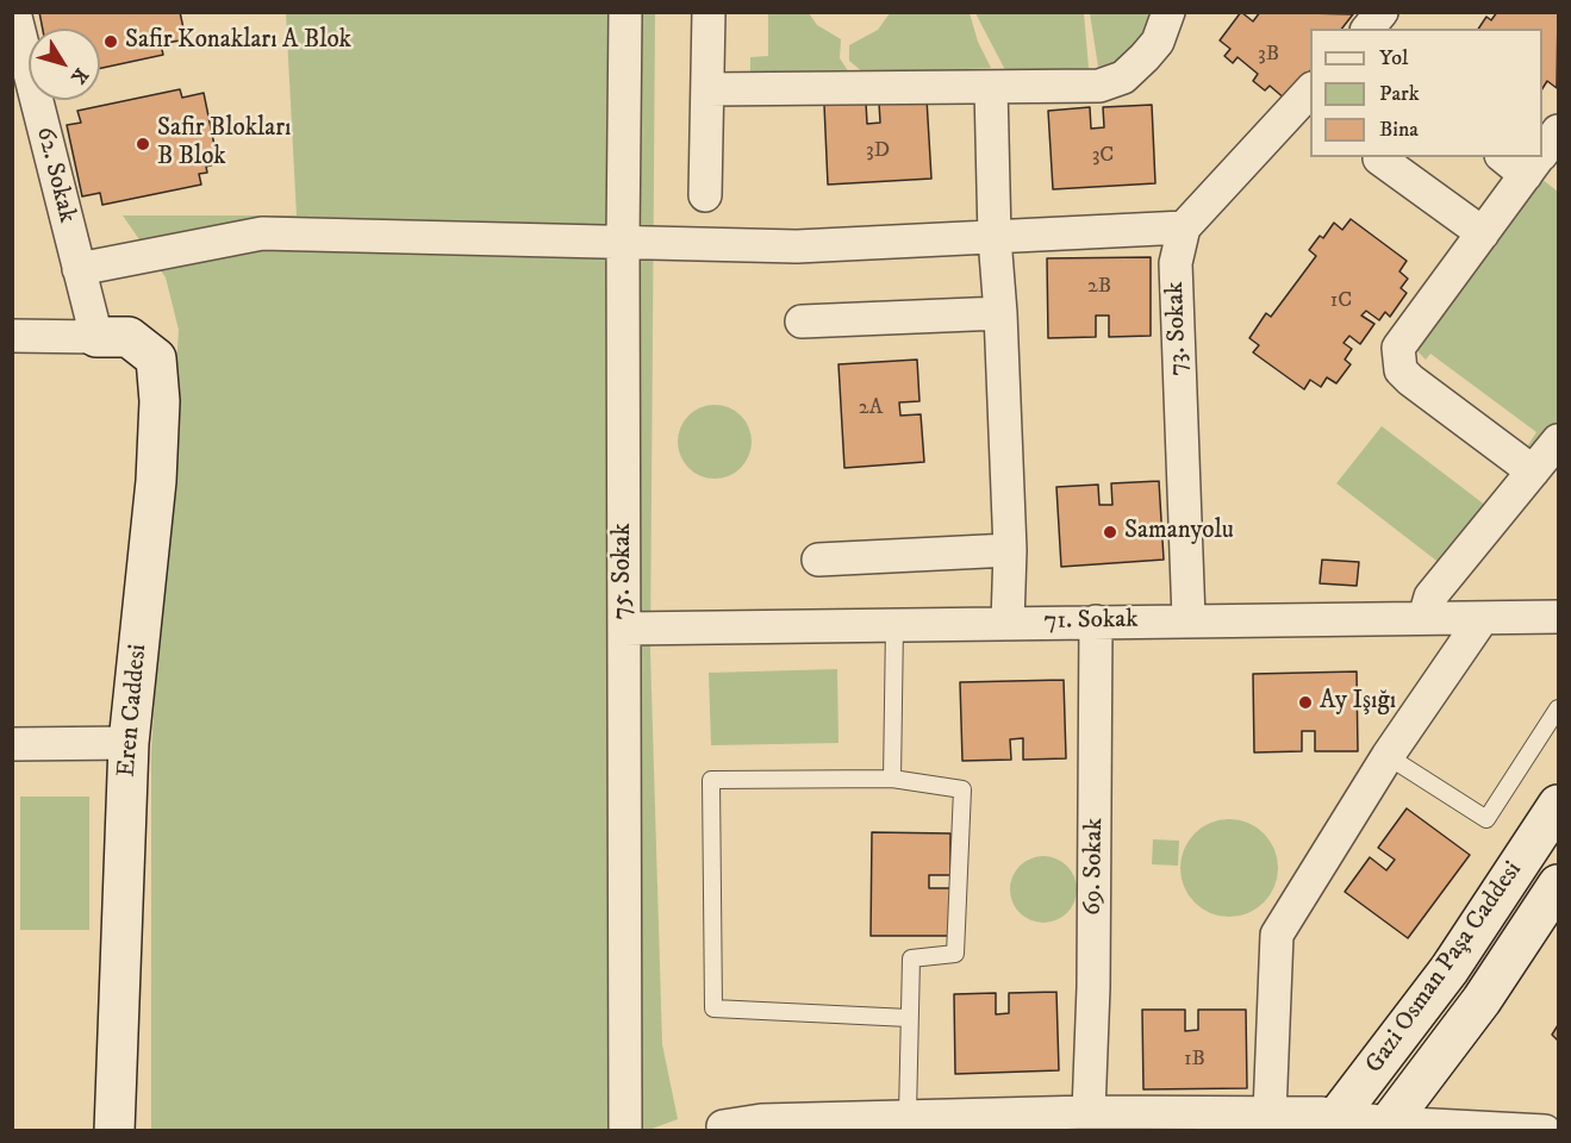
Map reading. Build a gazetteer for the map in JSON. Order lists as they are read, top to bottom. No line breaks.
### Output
{"streets":{"street":["62. Sokak","73. Sokak","75. Sokak","71. Sokak","Eren Caddesi","69. Sokak","Gazi Osman Paşa Caddesi"]},"crossings":[["62. Sokak","Eren Caddesi"],["73. Sokak","71. Sokak"],["75. Sokak","71. Sokak"],["71. Sokak","69. Sokak"]],"places":["Safir Konakları A Blok","Safir Blokları B Blok","Samanyolu","Ay Işığı"],"house_numbers":["3B","3D","3C","2B","1C","2A","1B"],"legend":["Yol","Park","Bina"],"north":"bottom right"}
